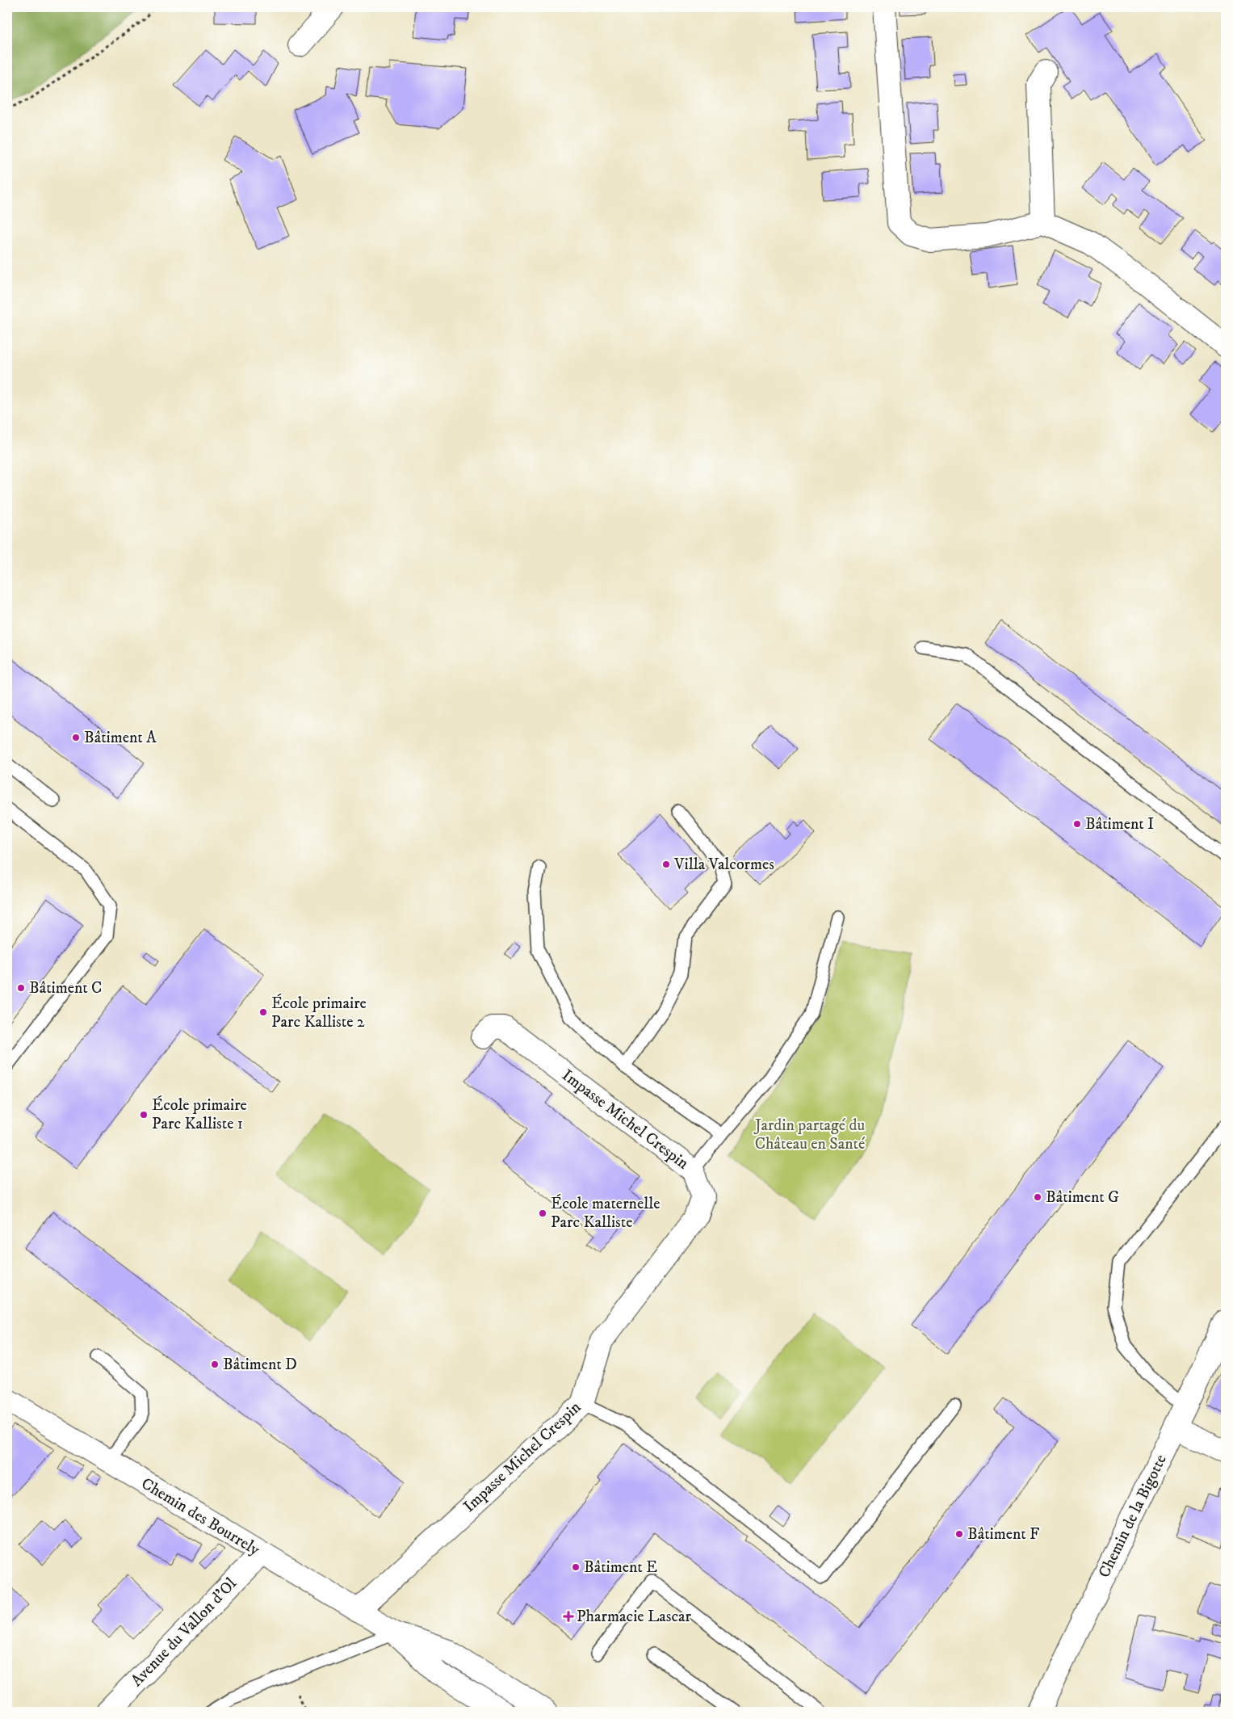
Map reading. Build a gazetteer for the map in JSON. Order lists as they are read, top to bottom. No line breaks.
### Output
{"streets":{"street":["Impasse Michel Crespin","Chemin de la Bigotte","Chemin des Bourrely","Avenue du Vallon d’Ol"]},"crossings":[["Impasse Michel Crespin","Chemin des Bourrely"],["Chemin des Bourrely","Avenue du Vallon d’Ol"]],"parks":["Jardin partagé du Château en Santé"],"places":{"other":["Bâtiment A","Bâtiment I","Villa Valcormes","Bâtiment C","École primaire Parc Kalliste 2","École primaire Parc Kalliste 1","Bâtiment G","École maternelle Parc Kalliste","Bâtiment D","Bâtiment F","Bâtiment E"],"health":["Pharmacie Lascar"]}}
